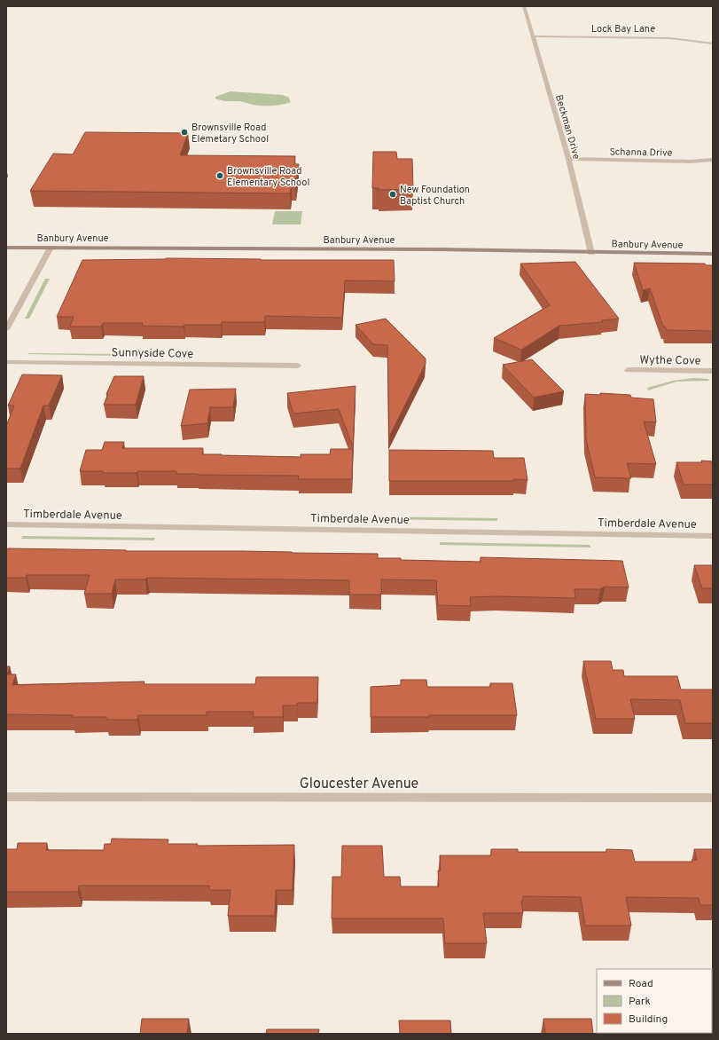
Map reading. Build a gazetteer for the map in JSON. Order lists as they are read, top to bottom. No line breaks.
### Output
{"streets":{"street":["Lock Bay Lane","Beckman Drive","Schanna Drive","Banbury Avenue","Sunnyside Cove","Wythe Cove","Timberdale Avenue","Gloucester Avenue"]},"crossings":[["Lock Bay Lane","Beckman Drive"],["Beckman Drive","Schanna Drive"],["Beckman Drive","Banbury Avenue"]],"places":["Brownsville Road Elemetary School","Brownsville Road Elementary School","New Foundation Baptist Church"],"legend":["Road","Park","Building"]}
